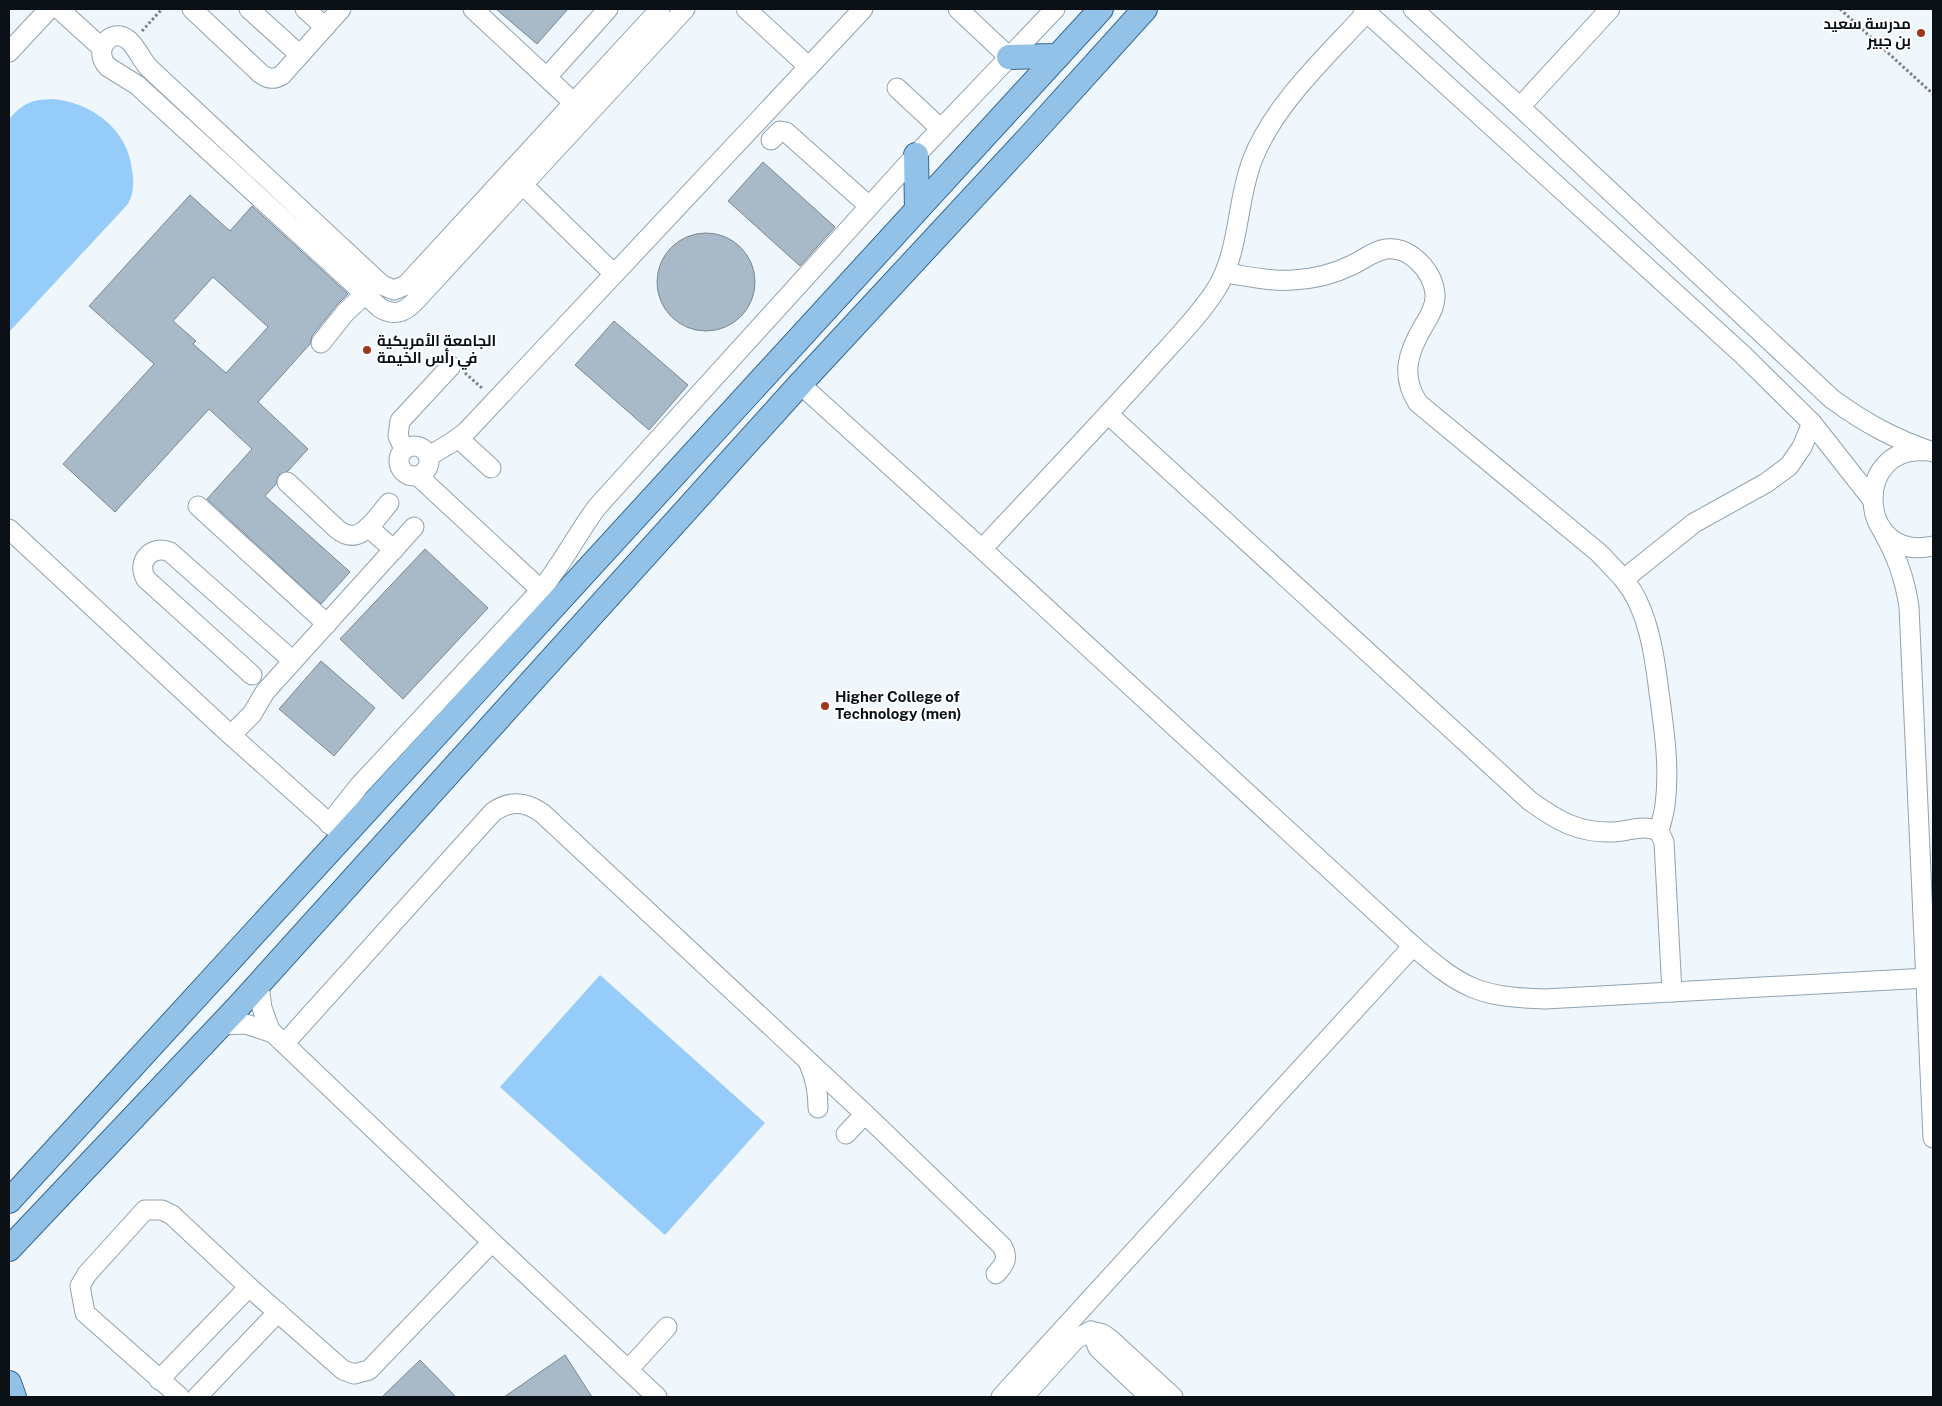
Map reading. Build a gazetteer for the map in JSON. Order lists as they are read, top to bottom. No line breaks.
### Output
{"places":["مدرسة سعيد بن جبير","الجامعة الأمريكية في رأس الخيمة","Higher College of Technology (men)"]}
